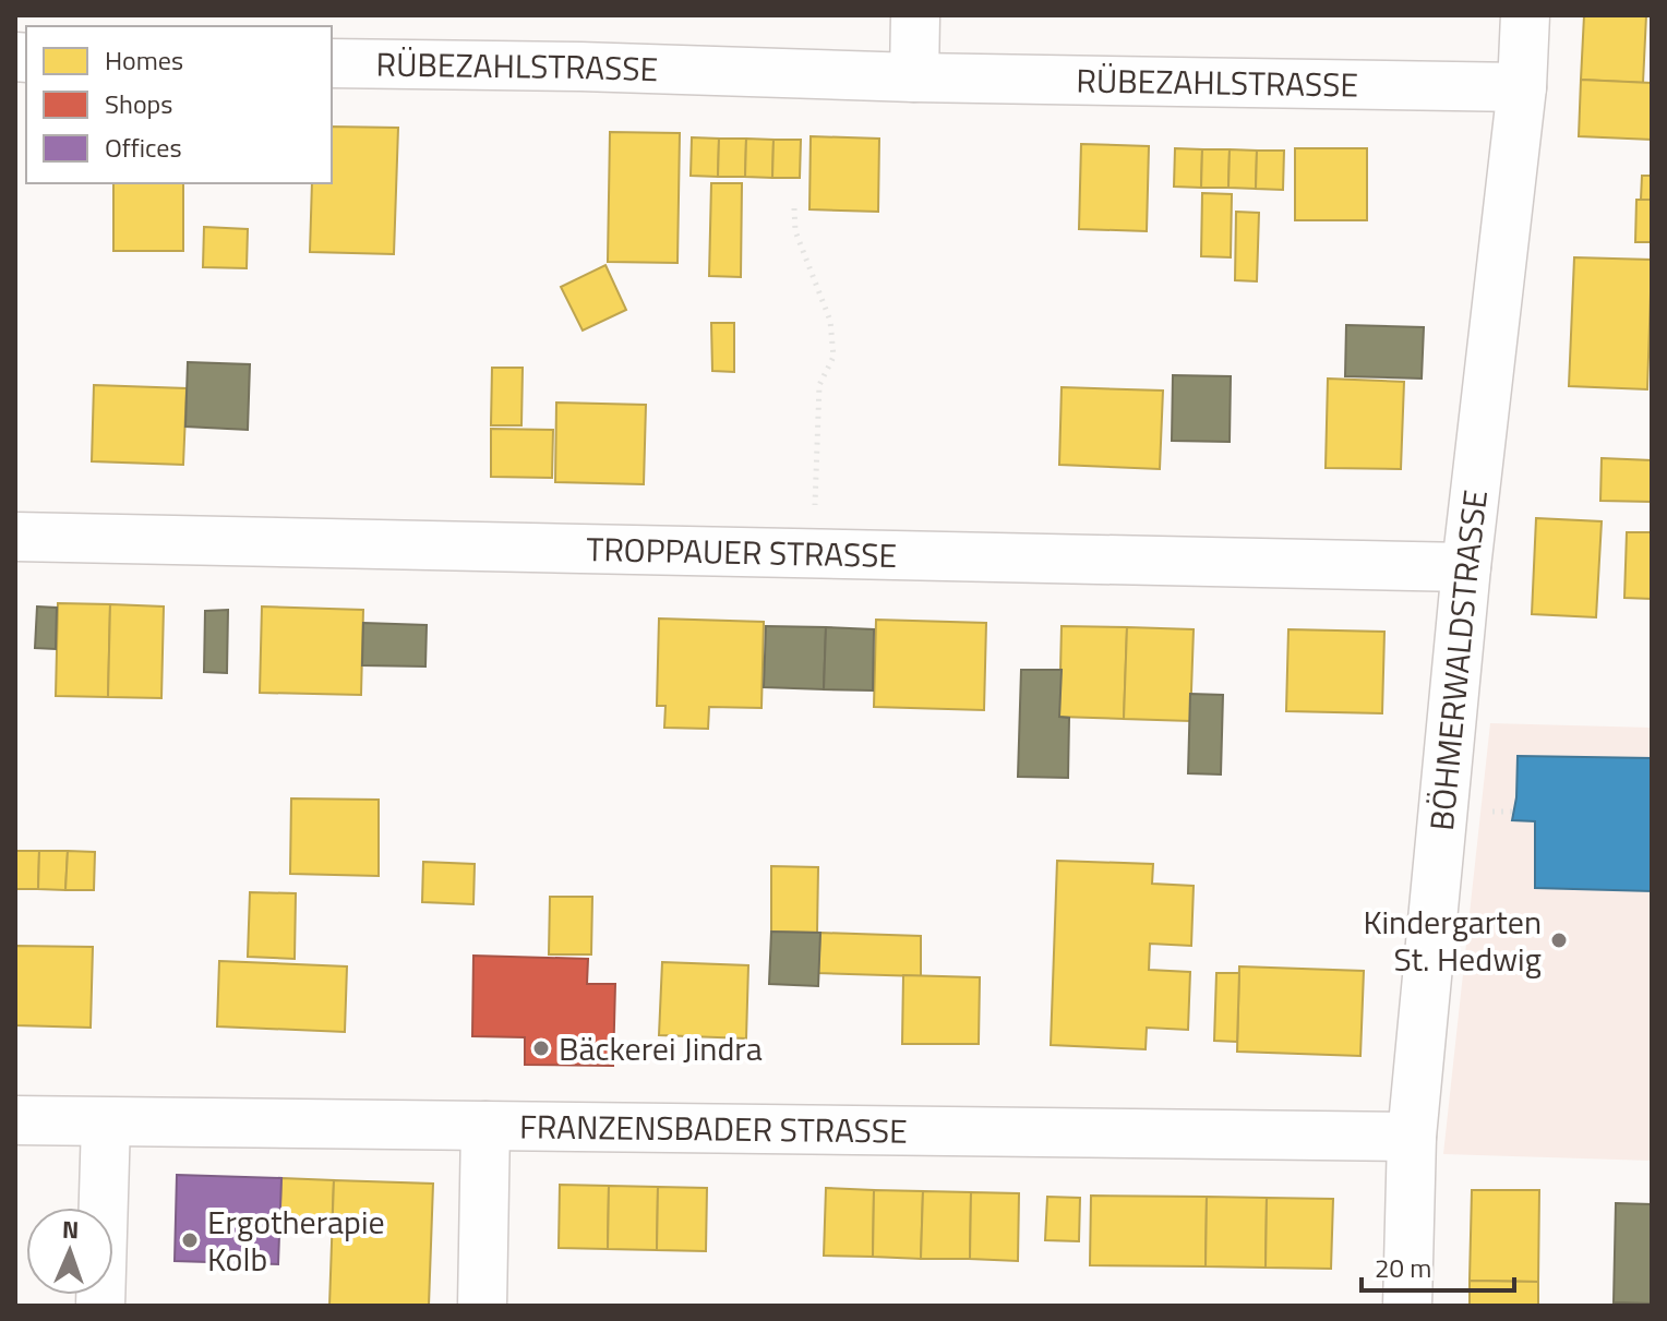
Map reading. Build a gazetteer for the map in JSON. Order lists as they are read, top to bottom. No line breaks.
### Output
{"streets":{"street":["RÜBEZAHLSTRASSE","TROPPAUER STRASSE","BÖHMERWALDSTRASSE","FRANZENSBADER STRASSE"]},"crossings":[["RÜBEZAHLSTRASSE","BÖHMERWALDSTRASSE"],["TROPPAUER STRASSE","BÖHMERWALDSTRASSE"],["BÖHMERWALDSTRASSE","FRANZENSBADER STRASSE"]],"places":["Kindergarten St. Hedwig","Bäckerei Jindra","Ergotherapie Kolb"],"legend":["Homes","Shops","Offices"],"scale_bar":"20 m","north":"top"}
